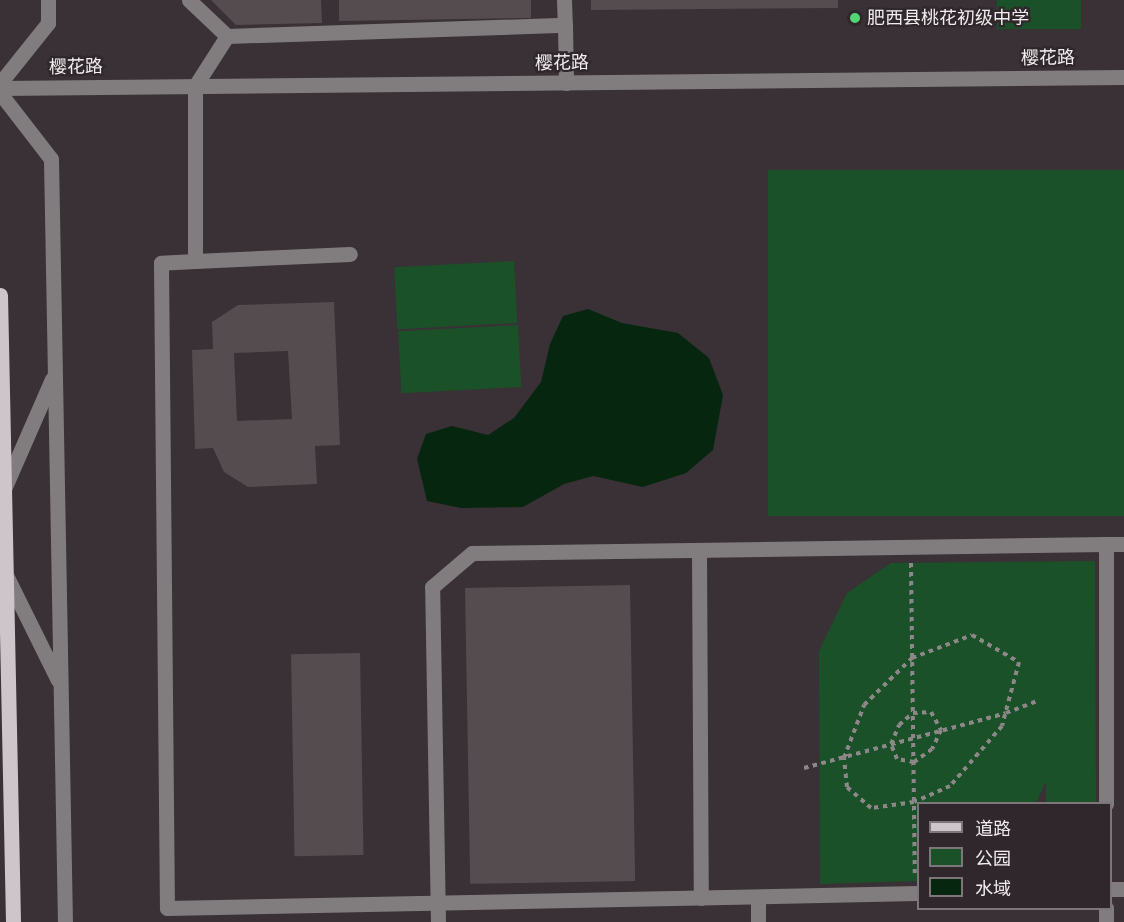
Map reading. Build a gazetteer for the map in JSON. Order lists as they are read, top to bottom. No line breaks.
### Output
{"streets":{"street":["樱花路"]},"places":["肥西县桃花初级中学"],"legend":["道路","公园","水域"]}
